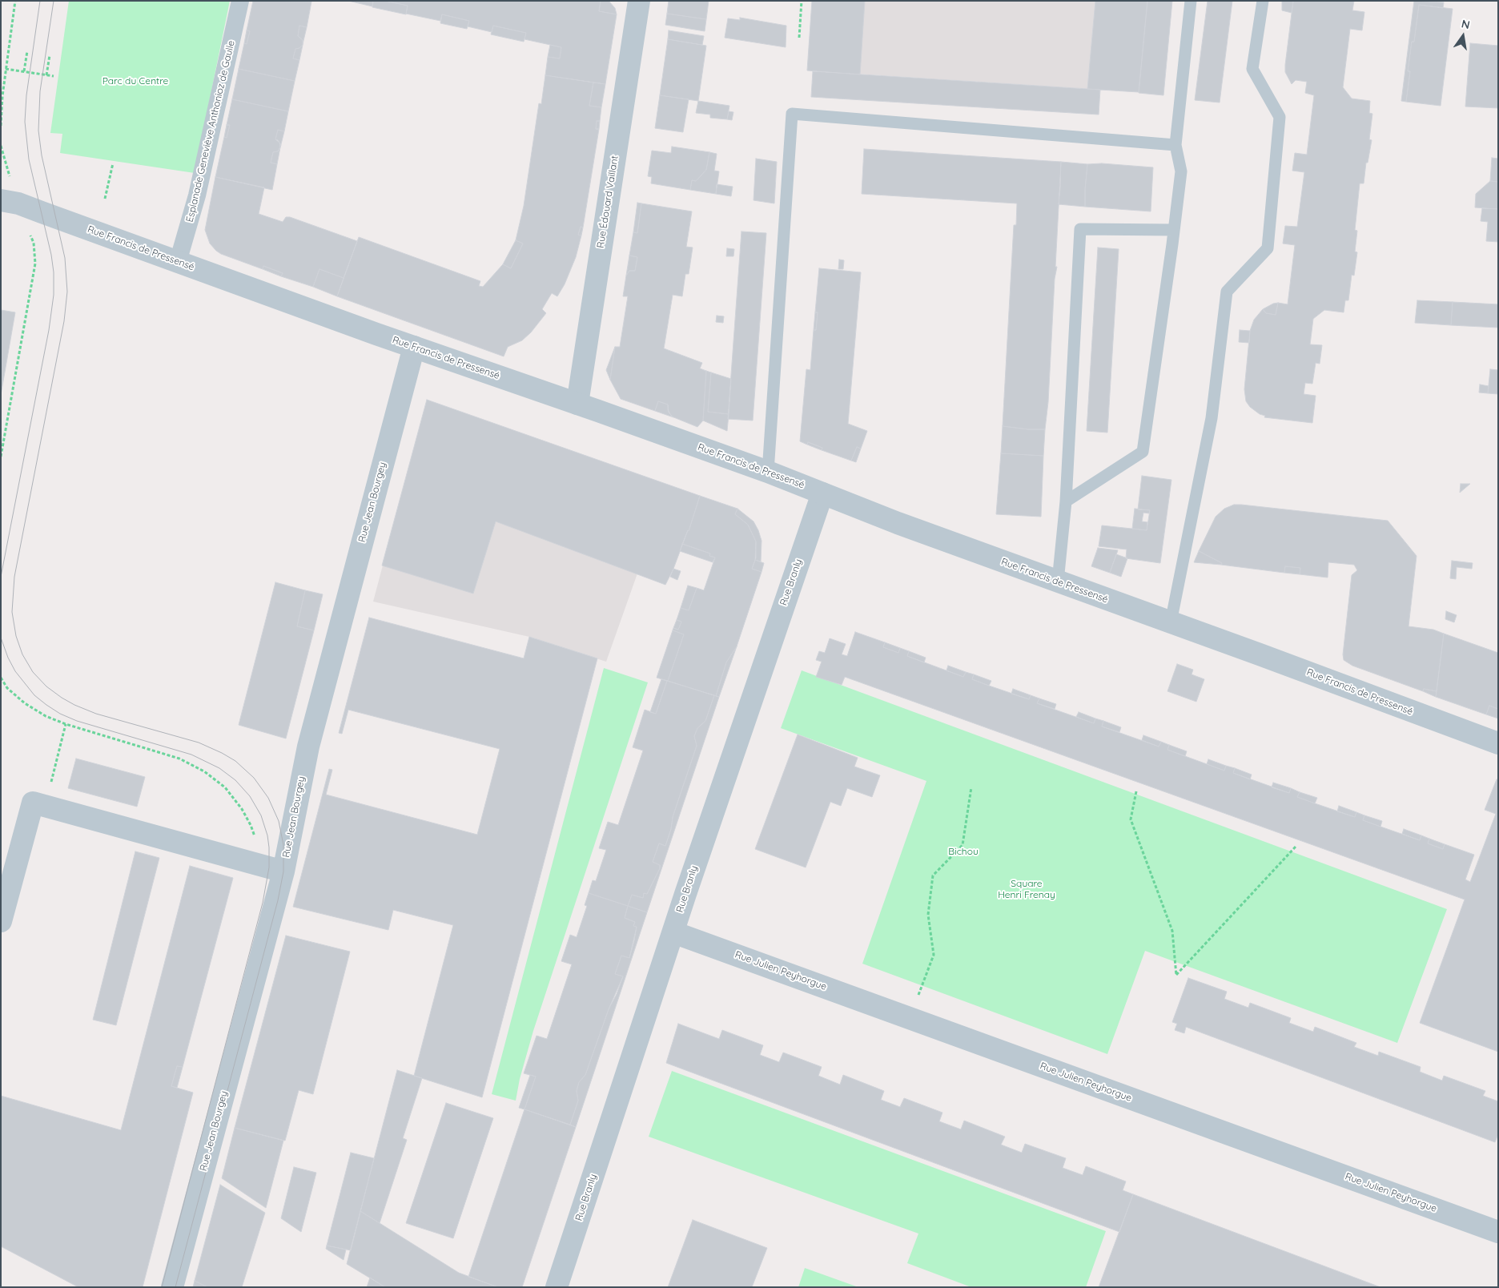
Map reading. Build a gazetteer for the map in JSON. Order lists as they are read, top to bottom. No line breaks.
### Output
{"streets":{"street":["Esplanade Geneviève Anthonioz de Gaulle","Rue Édouard Vaillant","Rue Francis de Pressensé","Rue Jean Bourgey","Rue Branly","Rue Julien Peyhorgue"]},"crossings":[["Esplanade Geneviève Anthonioz de Gaulle","Rue Francis de Pressensé"],["Rue Édouard Vaillant","Rue Francis de Pressensé"],["Rue Francis de Pressensé","Rue Jean Bourgey"],["Rue Francis de Pressensé","Rue Branly"],["Rue Branly","Rue Julien Peyhorgue"]],"parks":["Parc du Centre","Bichou","Square Henri Frenay"],"north":"top"}
